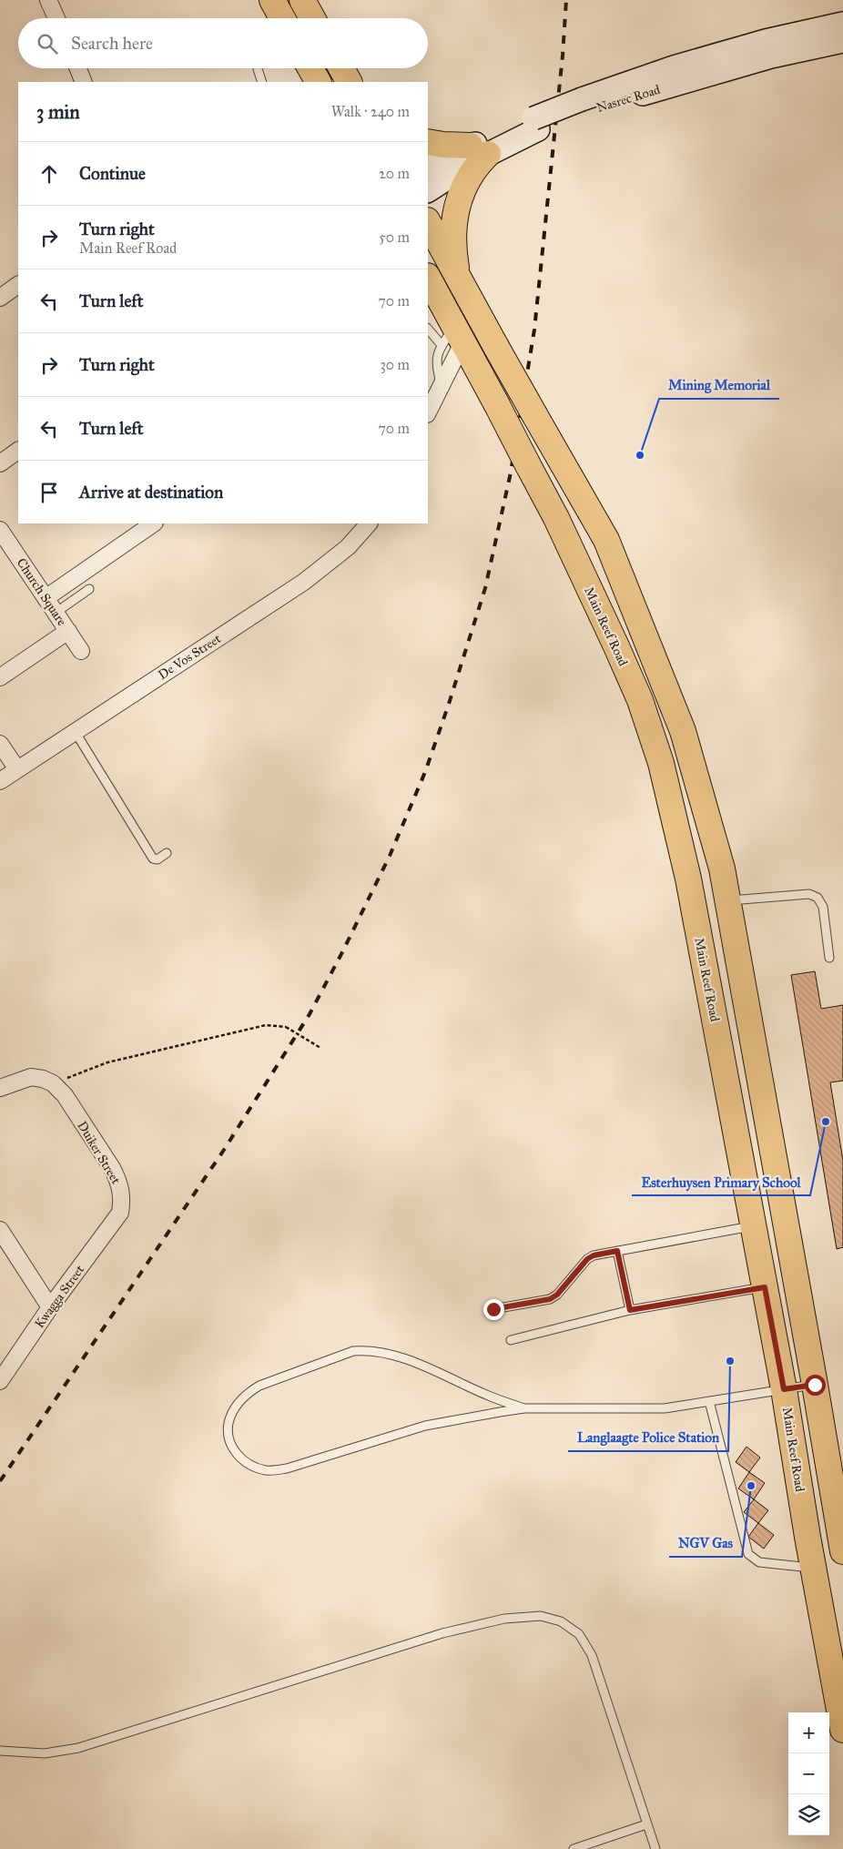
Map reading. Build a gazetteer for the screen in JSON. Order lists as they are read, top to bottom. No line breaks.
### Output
{"streets":{"main road":["Nasrec Road","Main Reef Road"],"street":["Church Square","De Vos Street","Duiker Street","Kwagga Street"]},"crossings":[["Duiker Street","Kwagga Street"]],"places":["Mining Memorial","Esterhuysen Primary School","Langlaagte Police Station","NGV Gas"],"page":{"search":"Search here","heading":["3 min","Walk · 240 m"],"list":[["Continue","20 m"],["Turn right","Main Reef Road","50 m"],["Turn left","70 m"],["Turn right","30 m"],["Turn left","70 m"],"Arrive at destination"],"map_buttons":["+","−"]}}
